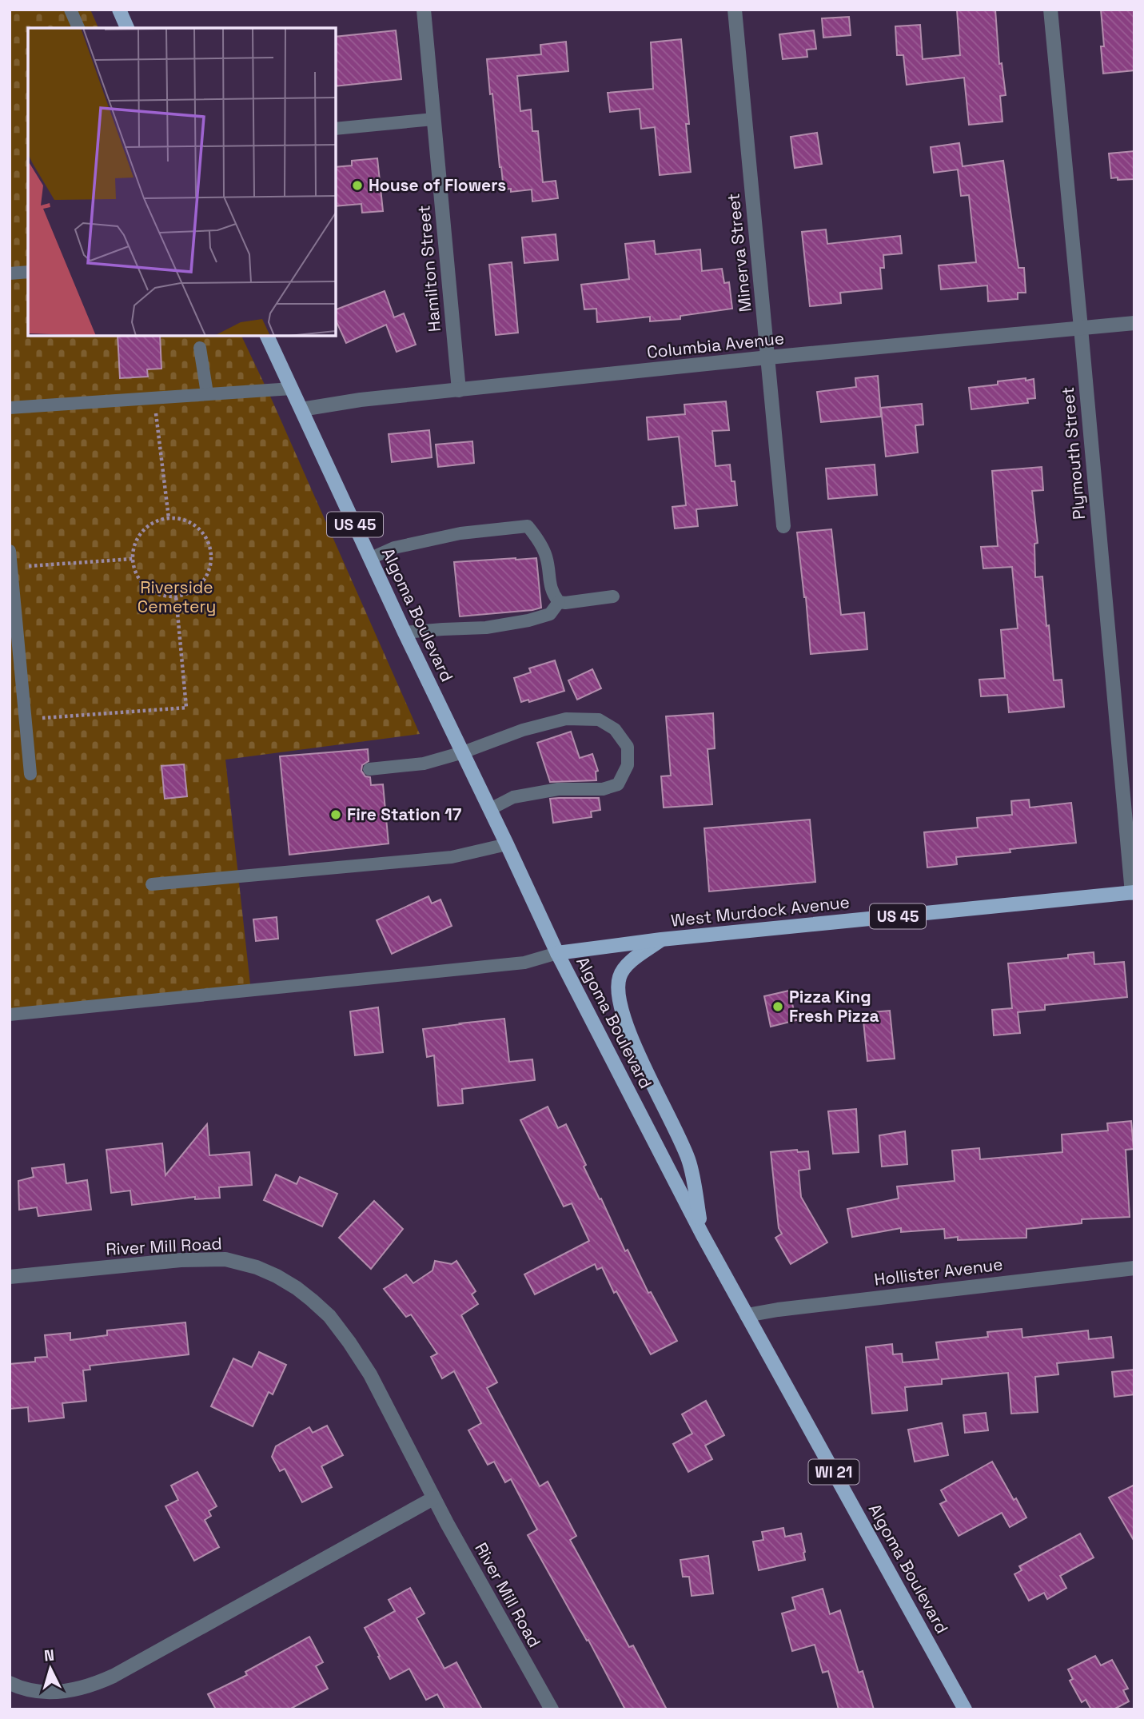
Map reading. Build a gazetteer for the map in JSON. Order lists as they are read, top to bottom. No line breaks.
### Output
{"streets":{"main road":["US 45","Algoma Boulevard","West Murdock Avenue","WI 21"],"street":["Minerva Street","Hamilton Street","Columbia Avenue","Plymouth Street","River Mill Road","Hollister Avenue"]},"crossings":[["Minerva Street","Columbia Avenue"],["Hamilton Street","Columbia Avenue"],["Columbia Avenue","Plymouth Street"],["Columbia Avenue","Algoma Boulevard"],["Plymouth Street","West Murdock Avenue"],["Algoma Boulevard","West Murdock Avenue"],["Algoma Boulevard","Hollister Avenue"]],"parks":["Riverside Cemetery"],"places":["House of Flowers","Fire Station 17","Pizza King Fresh Pizza"],"north":"top"}
